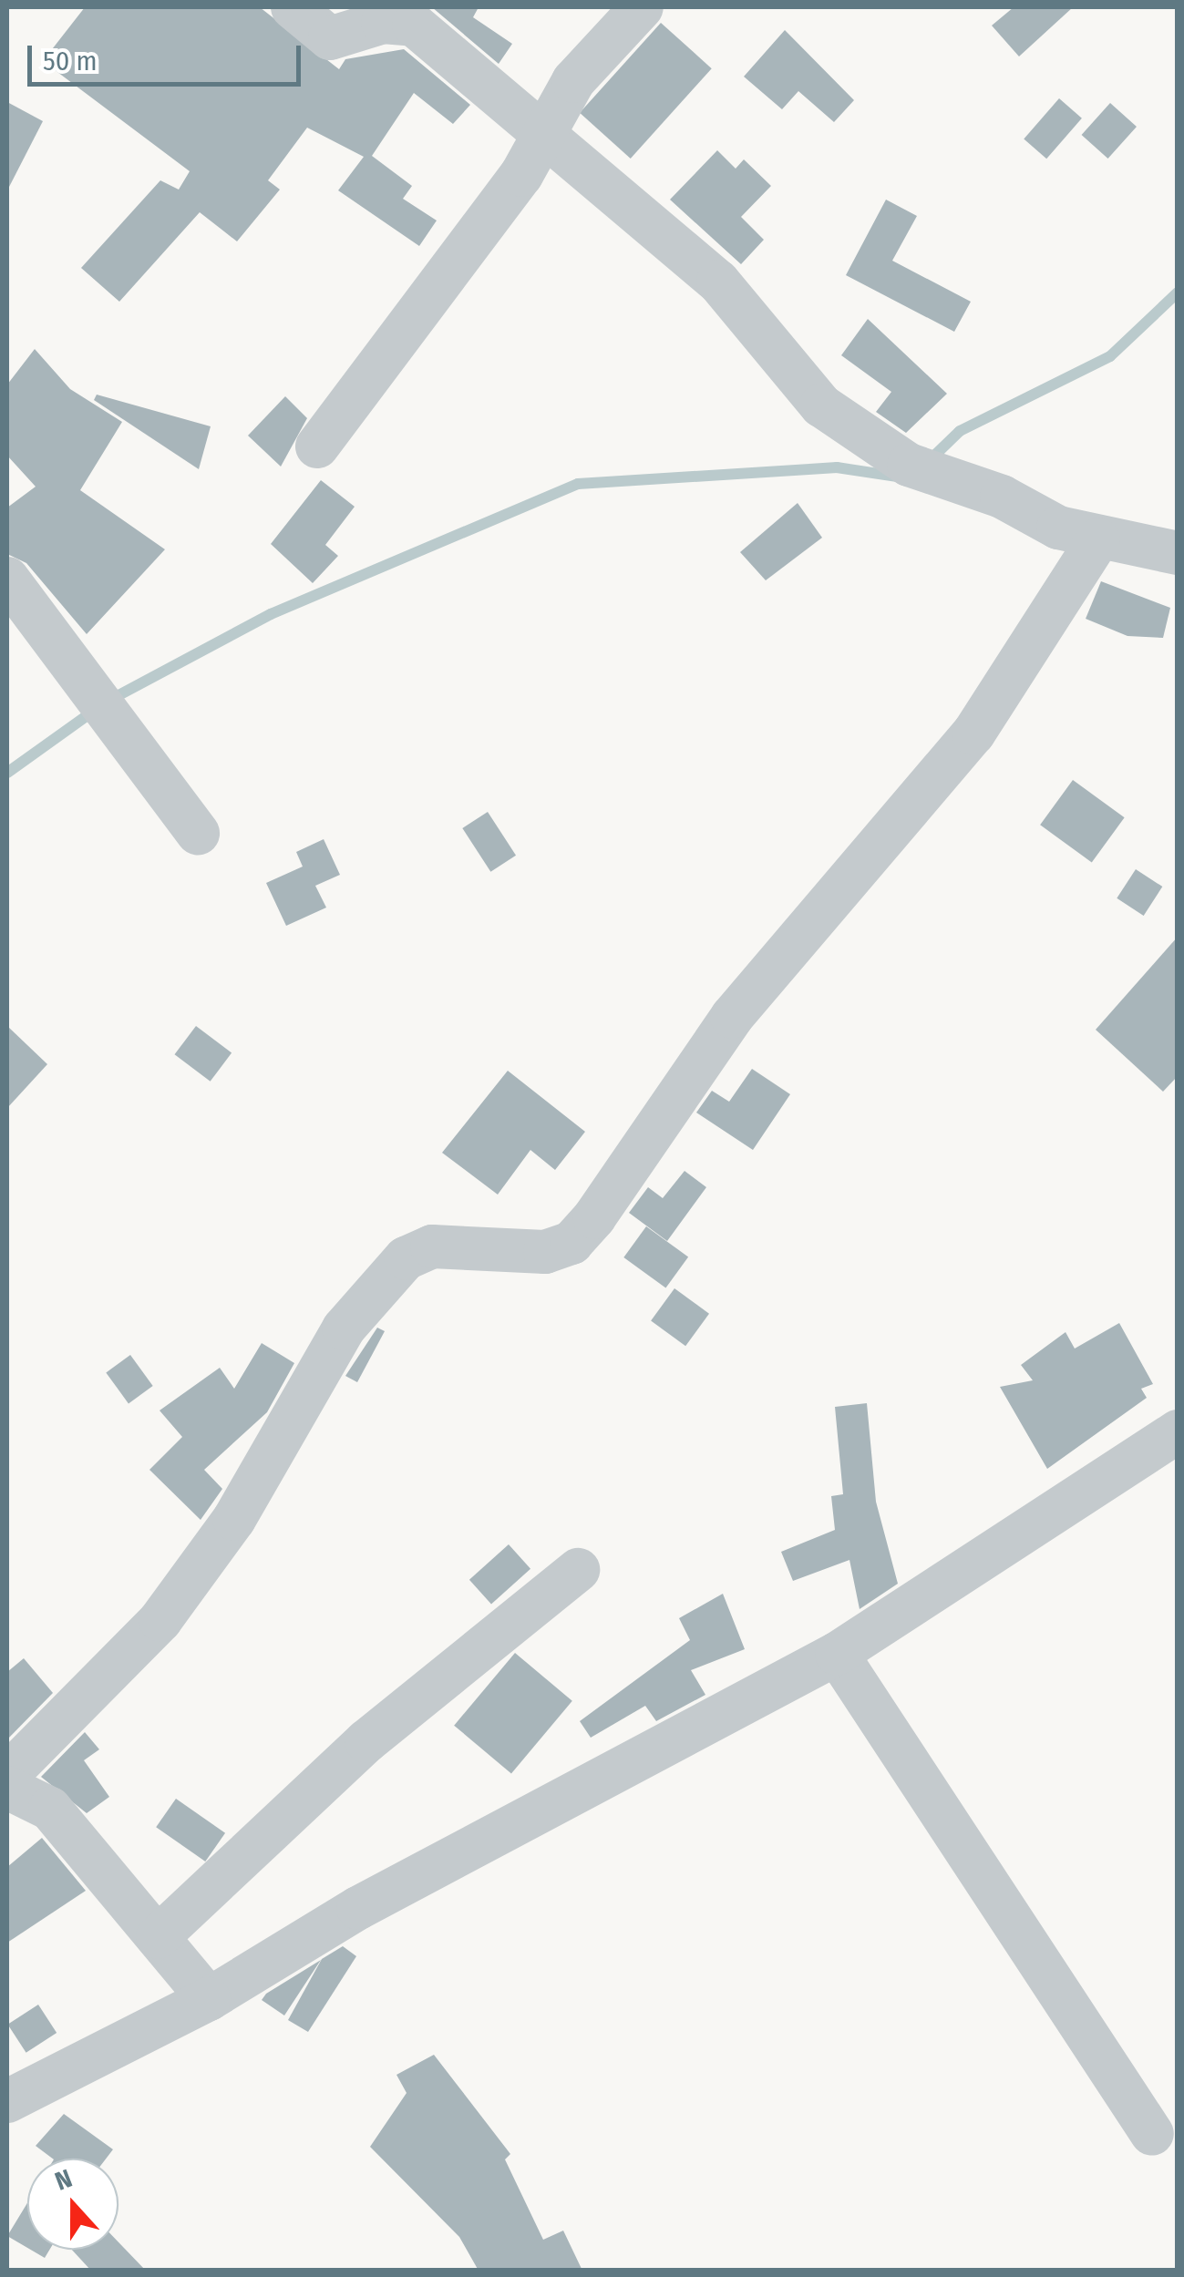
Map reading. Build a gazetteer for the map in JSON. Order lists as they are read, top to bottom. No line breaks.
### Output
{"scale_bar":"50 m","north":"top"}
